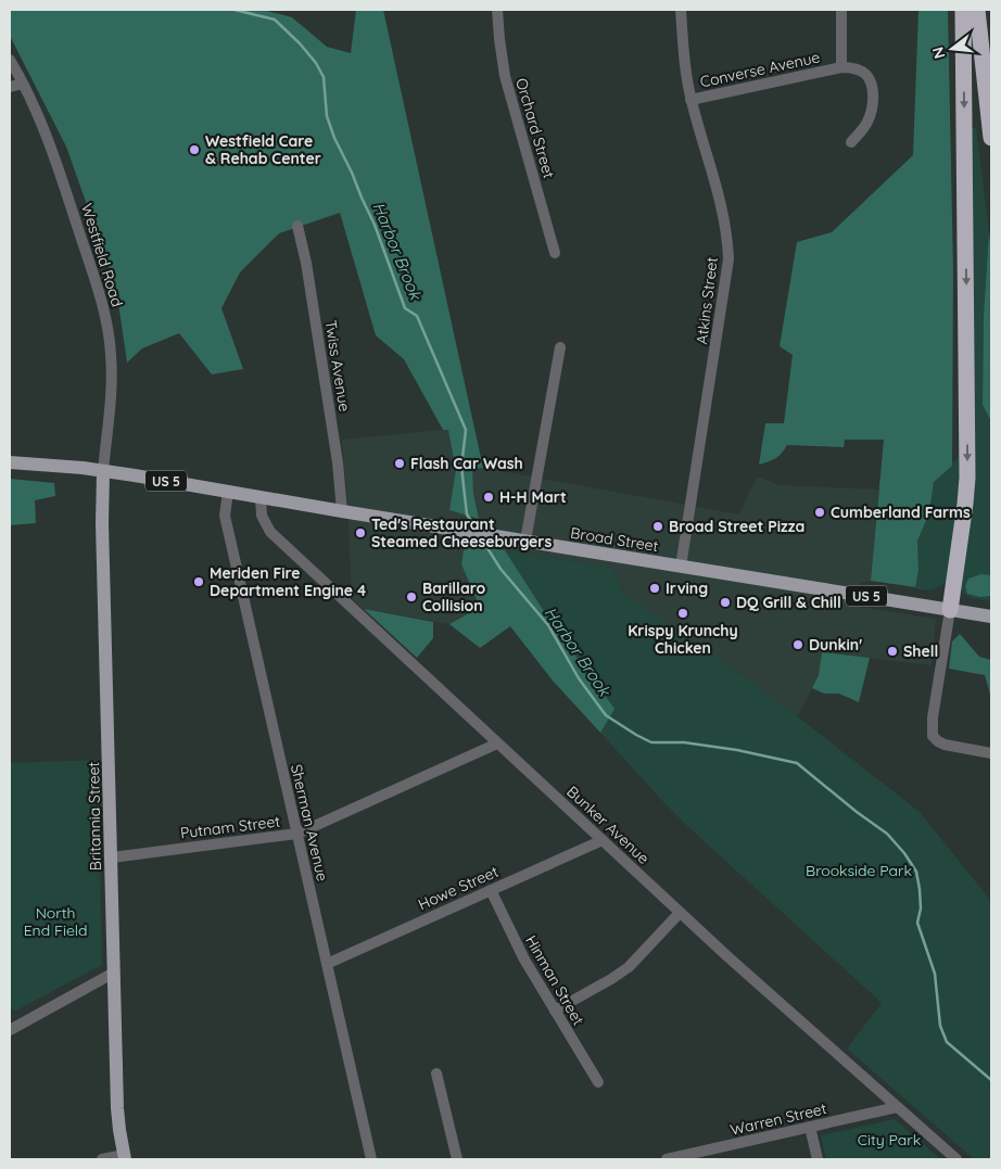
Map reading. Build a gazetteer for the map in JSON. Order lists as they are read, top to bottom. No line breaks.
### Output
{"streets":{"main road":["US 5","Broad Street","Britannia Street"],"street":["Converse Avenue","Orchard Street","Westfield Road","Atkins Street","Twiss Avenue","Sherman Avenue","Bunker Avenue","Putnam Street","Howe Street","Hinman Street","Warren Street"]},"crossings":[["Converse Avenue","Atkins Street"],["Westfield Road","US 5"],["Westfield Road","Broad Street"],["Westfield Road","Britannia Street"],["Atkins Street","Broad Street"],["Twiss Avenue","Broad Street"],["US 5","Broad Street"],["US 5","Britannia Street"],["Broad Street","Britannia Street"],["Broad Street","Sherman Avenue"],["Broad Street","Bunker Avenue"],["Britannia Street","Putnam Street"],["Sherman Avenue","Putnam Street"],["Sherman Avenue","Howe Street"],["Bunker Avenue","Putnam Street"],["Bunker Avenue","Howe Street"],["Bunker Avenue","Warren Street"],["Howe Street","Hinman Street"]],"water":["Harbor Brook"],"parks":["Brookside Park","North End Field","City Park"],"places":["Westfield Care & Rehab Center","Flash Car Wash","H-H Mart","Cumberland Farms","Broad Street Pizza","Ted's Restaurant Steamed Cheeseburgers","Meriden Fire Department Engine 4","Irving","Barillaro Collision","DQ Grill & Chill","Krispy Krunchy Chicken","Dunkin'","Shell"],"north":"left"}
